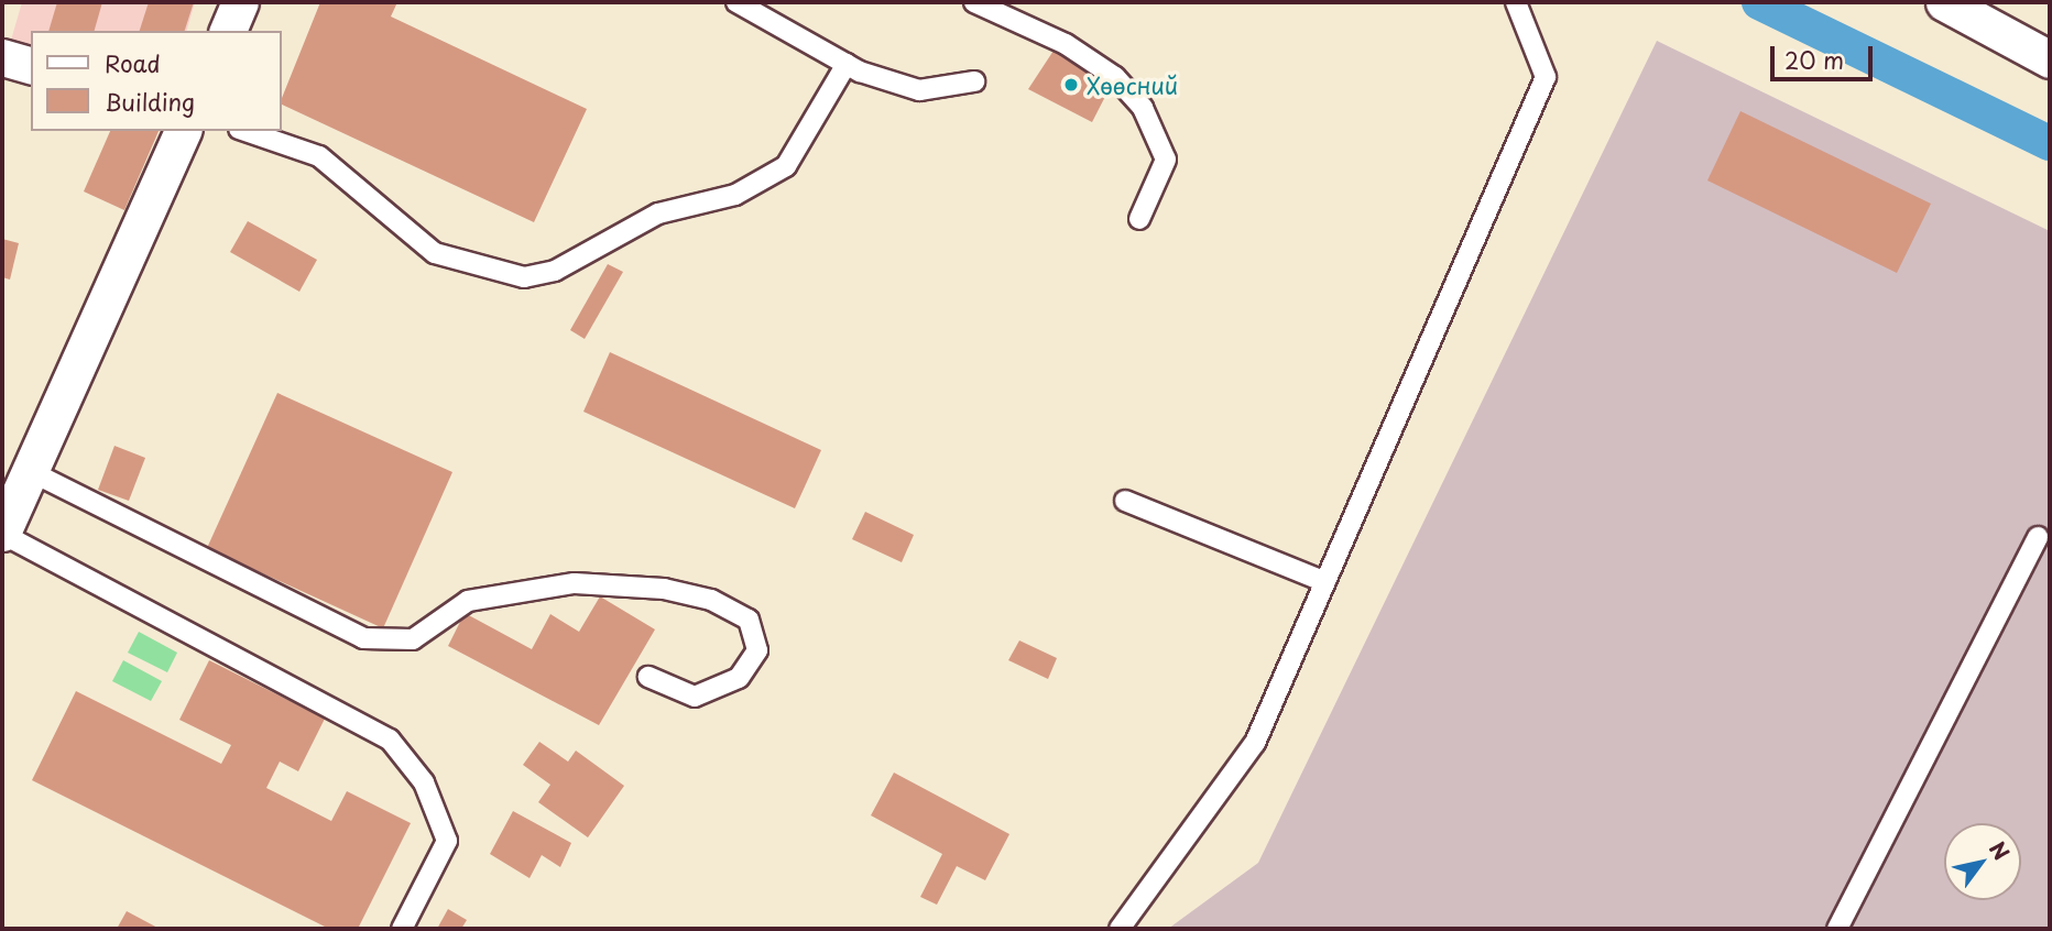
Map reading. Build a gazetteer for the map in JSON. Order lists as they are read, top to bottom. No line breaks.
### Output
{"places":["Хөөсний"],"legend":["Road","Building"],"scale_bar":"20 m","north":"top right"}
